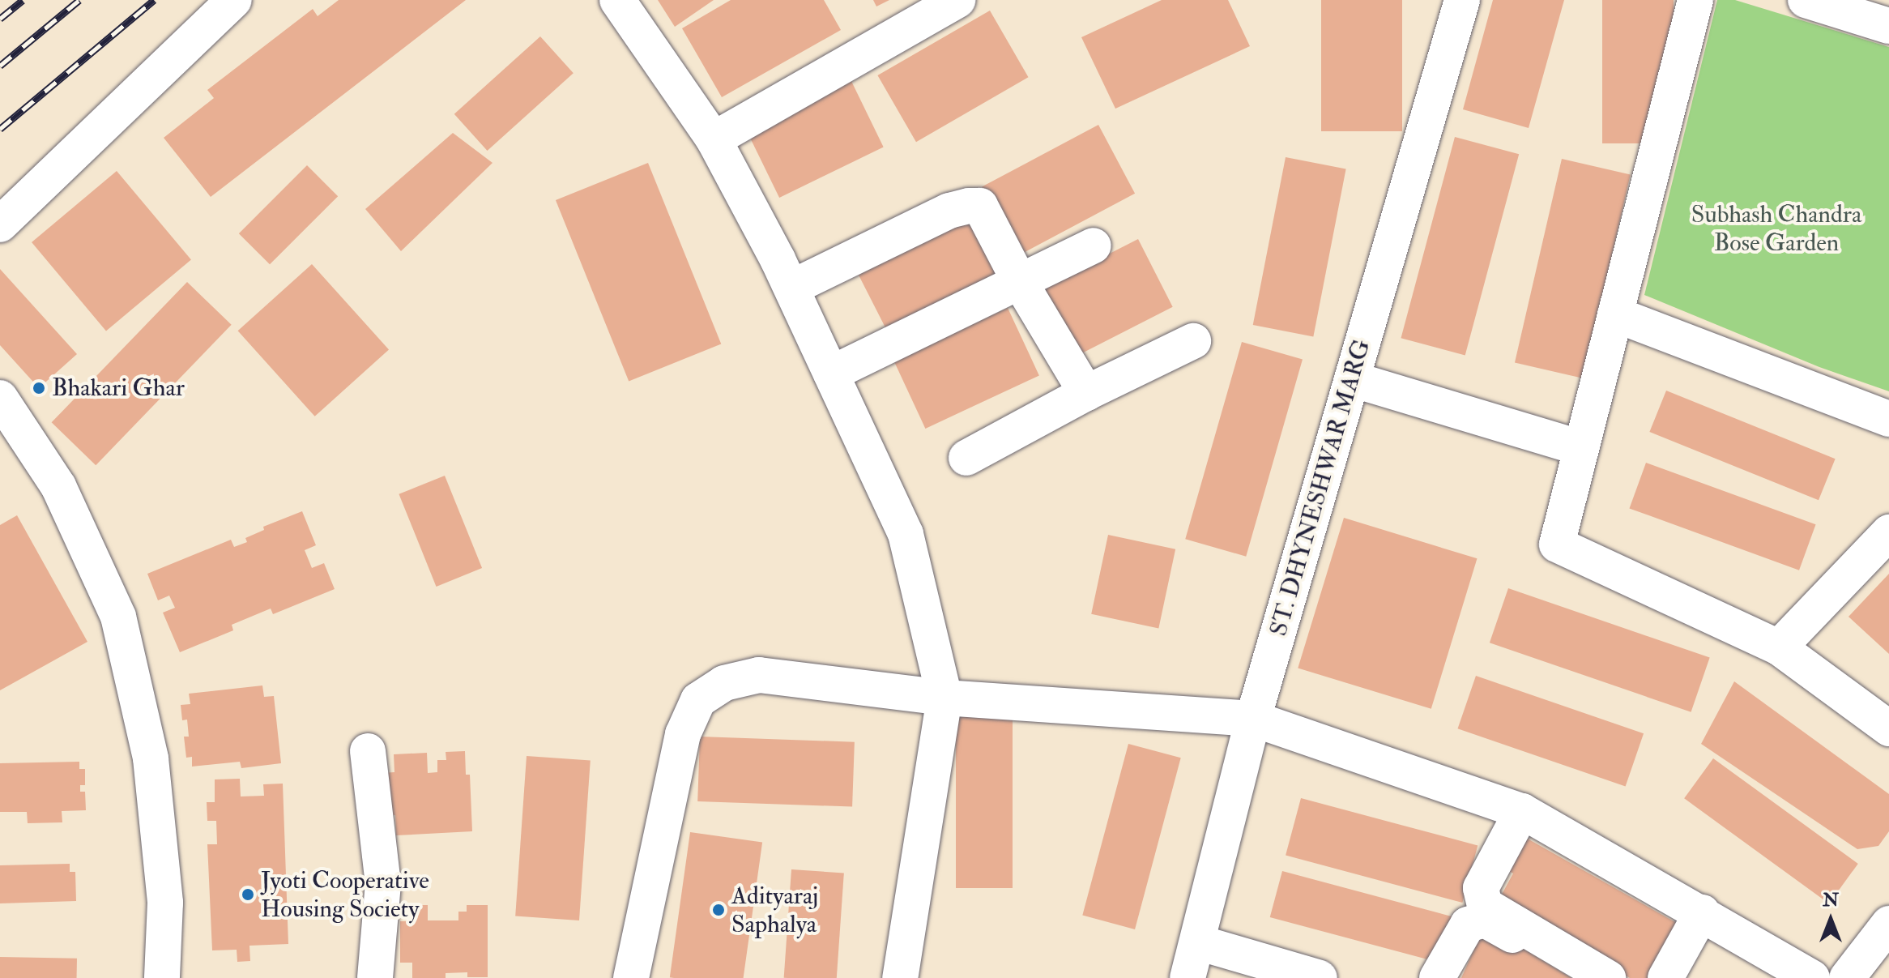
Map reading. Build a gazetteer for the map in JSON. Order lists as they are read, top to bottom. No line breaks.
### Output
{"streets":{"street":["ST. DHYNESHWAR MARG"]},"parks":["Subhash Chandra Bose Garden"],"places":["Bhakari Ghar","Jyoti Cooperative Housing Society","Adityaraj Saphalya"],"north":"top"}
